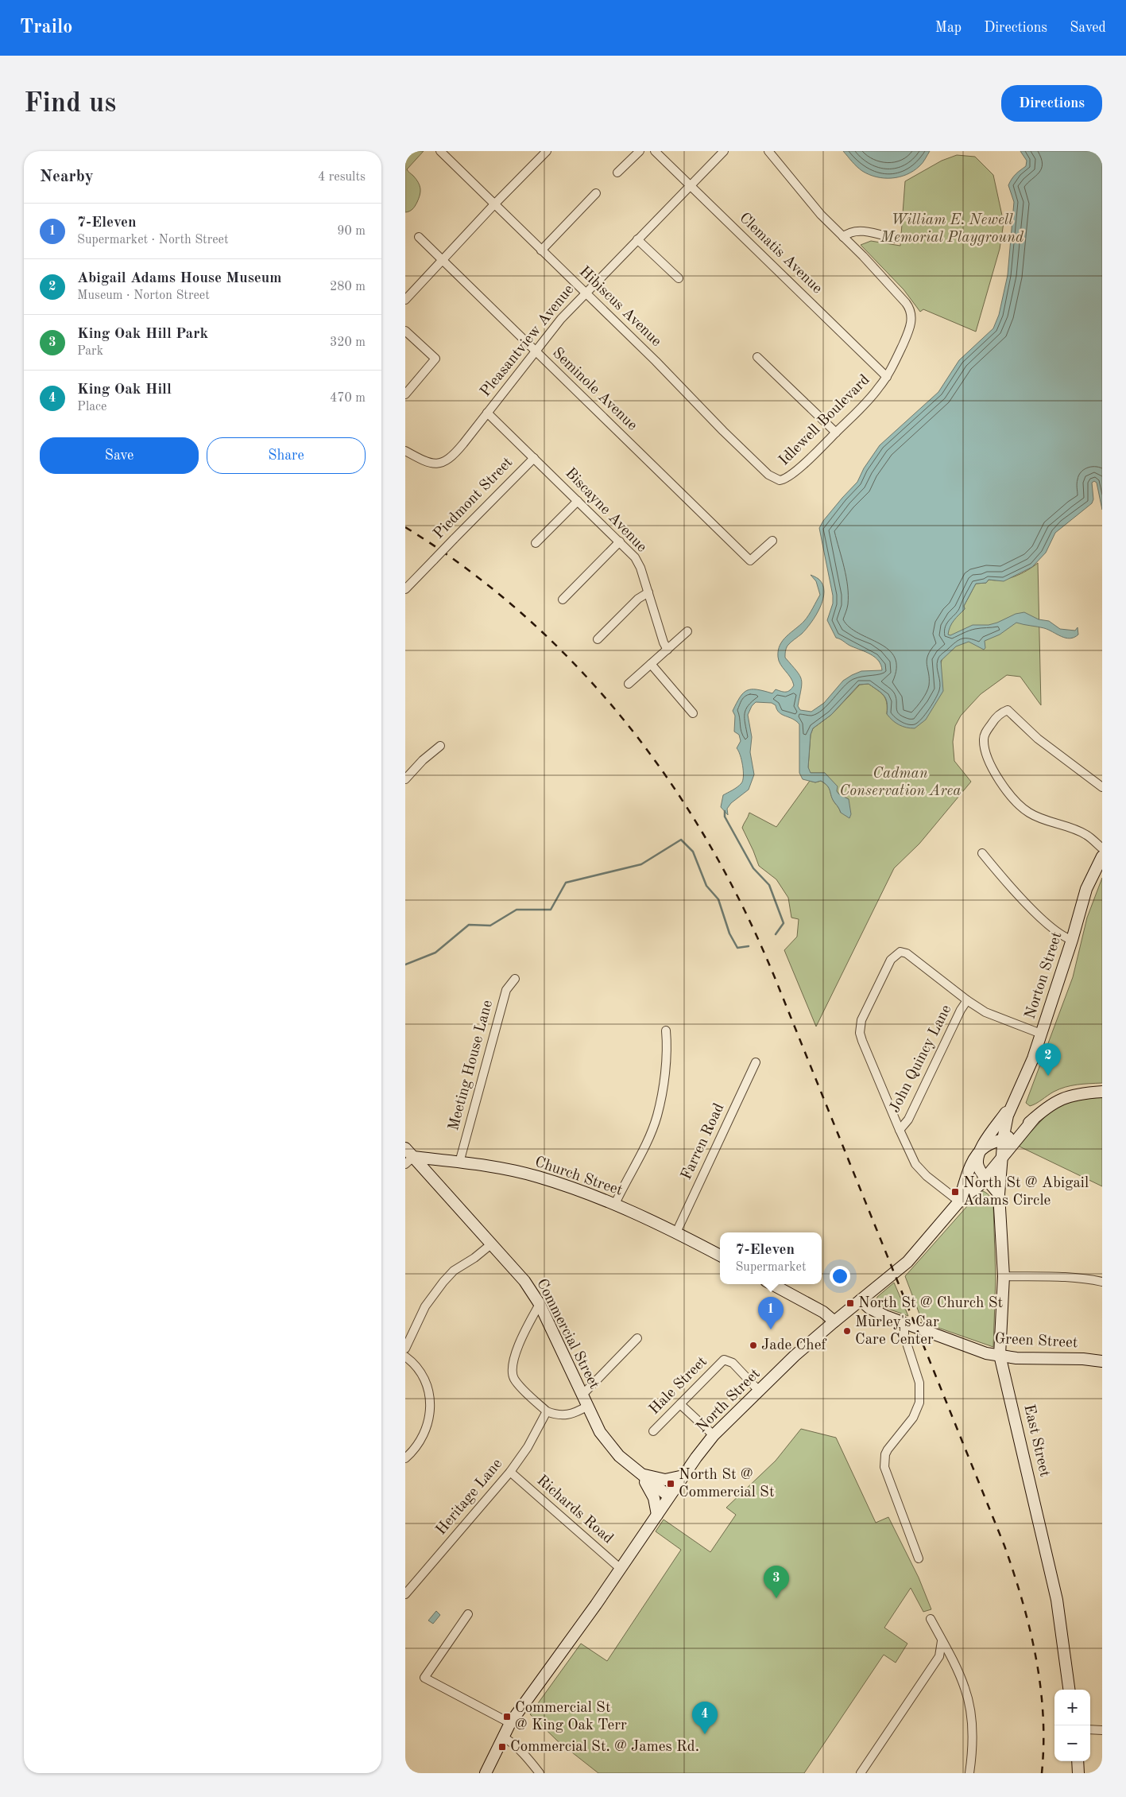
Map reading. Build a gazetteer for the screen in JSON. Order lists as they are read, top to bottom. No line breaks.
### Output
{"streets":{"street":["Clematis Avenue","Hibiscus Avenue","Pleasantview Avenue","Seminole Avenue","Idlewell Boulevard","Piedmont Street","Biscayne Avenue","Norton Street","John Quincy Lane","Meeting House Lane","Farren Road","Church Street","Commercial Street","Green Street","Hale Street","North Street","East Street","Heritage Lane","Richards Road"]},"crossings":[["Clematis Avenue","Pleasantview Avenue"],["Clematis Avenue","Idlewell Boulevard"],["Hibiscus Avenue","Pleasantview Avenue"],["Hibiscus Avenue","Idlewell Boulevard"],["Pleasantview Avenue","Seminole Avenue"],["Pleasantview Avenue","Biscayne Avenue"],["Piedmont Street","Biscayne Avenue"],["Norton Street","North Street"],["Norton Street","East Street"],["Meeting House Lane","Church Street"],["Farren Road","Church Street"],["Church Street","Commercial Street"],["Commercial Street","North Street"],["Green Street","North Street"],["Green Street","East Street"],["Hale Street","North Street"],["North Street","East Street"],["Heritage Lane","Richards Road"]],"parks":["William E. Newell Memorial Playground","Cadman Conservation Area"],"places":{"transit":["North St @ Abigail Adams Circle","North St @ Church St","North St @ Commercial St","Commercial St @ King Oak Terr","Commercial St. @ James Rd."],"other":["Murley's Car Care Center","Jade Chef"]},"page":{"header":"Trailo","nav":["Map","Directions","Saved"],"buttons":["Directions",["Save","Share"]],"title":"Find us","heading":["Nearby","4 results"],"list":[{"mark":"1","name":"7-Eleven","note":"Supermarket · North Street","value":"90 m"},{"mark":"2","name":"Abigail Adams House Museum","note":"Museum · Norton Street","value":"280 m"},{"mark":"3","name":"King Oak Hill Park","note":"Park","value":"320 m"},{"mark":"4","name":"King Oak Hill","note":"Place","value":"470 m"}],"pins":["2","1","3","4"],"popup":["7-Eleven","Supermarket"],"map_buttons":["+","−"]}}
